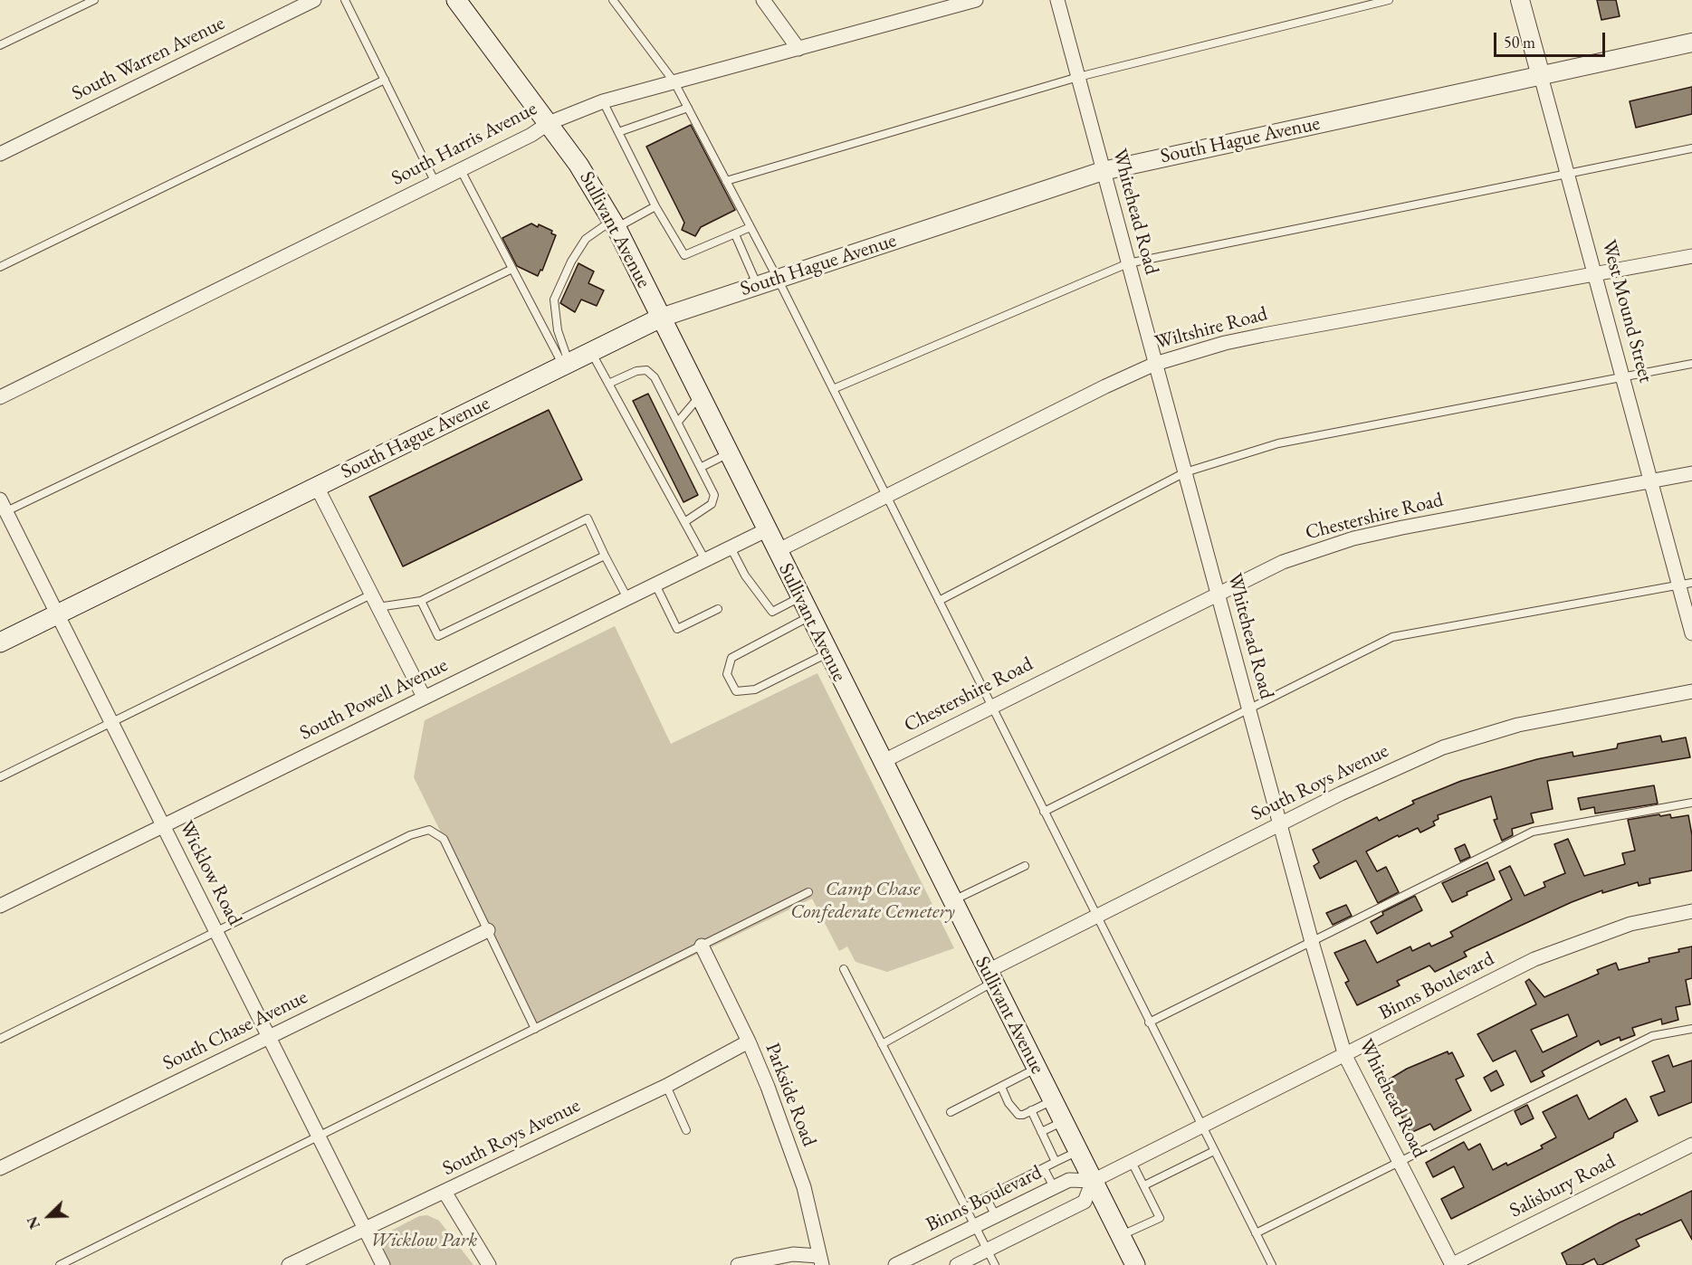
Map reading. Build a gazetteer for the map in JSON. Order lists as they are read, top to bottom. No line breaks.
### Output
{"streets":{"main road":["South Hague Avenue","Sullivant Avenue"],"street":["South Warren Avenue","South Harris Avenue","Whitehead Road","West Mound Street","Wiltshire Road","Chestershire Road","South Powell Avenue","South Roys Avenue","Wicklow Road","Binns Boulevard","South Chase Avenue","Parkside Road","Salisbury Road"]},"crossings":[["South Hague Avenue","Whitehead Road"],["South Hague Avenue","Sullivant Avenue"],["South Hague Avenue","West Mound Street"],["South Hague Avenue","Wicklow Road"],["South Harris Avenue","Sullivant Avenue"],["Whitehead Road","Wiltshire Road"],["Whitehead Road","Chestershire Road"],["Whitehead Road","South Roys Avenue"],["Whitehead Road","Binns Boulevard"],["Whitehead Road","Salisbury Road"],["Sullivant Avenue","Wiltshire Road"],["Sullivant Avenue","Chestershire Road"],["Sullivant Avenue","South Powell Avenue"],["Sullivant Avenue","South Roys Avenue"],["Sullivant Avenue","Binns Boulevard"],["West Mound Street","Wiltshire Road"],["West Mound Street","Chestershire Road"],["South Powell Avenue","Wicklow Road"],["South Roys Avenue","Wicklow Road"],["South Roys Avenue","Parkside Road"],["Wicklow Road","South Chase Avenue"]],"parks":["Camp Chase Confederate Cemetery","Wicklow Park"],"scale_bar":"50 m","north":"bottom left"}
